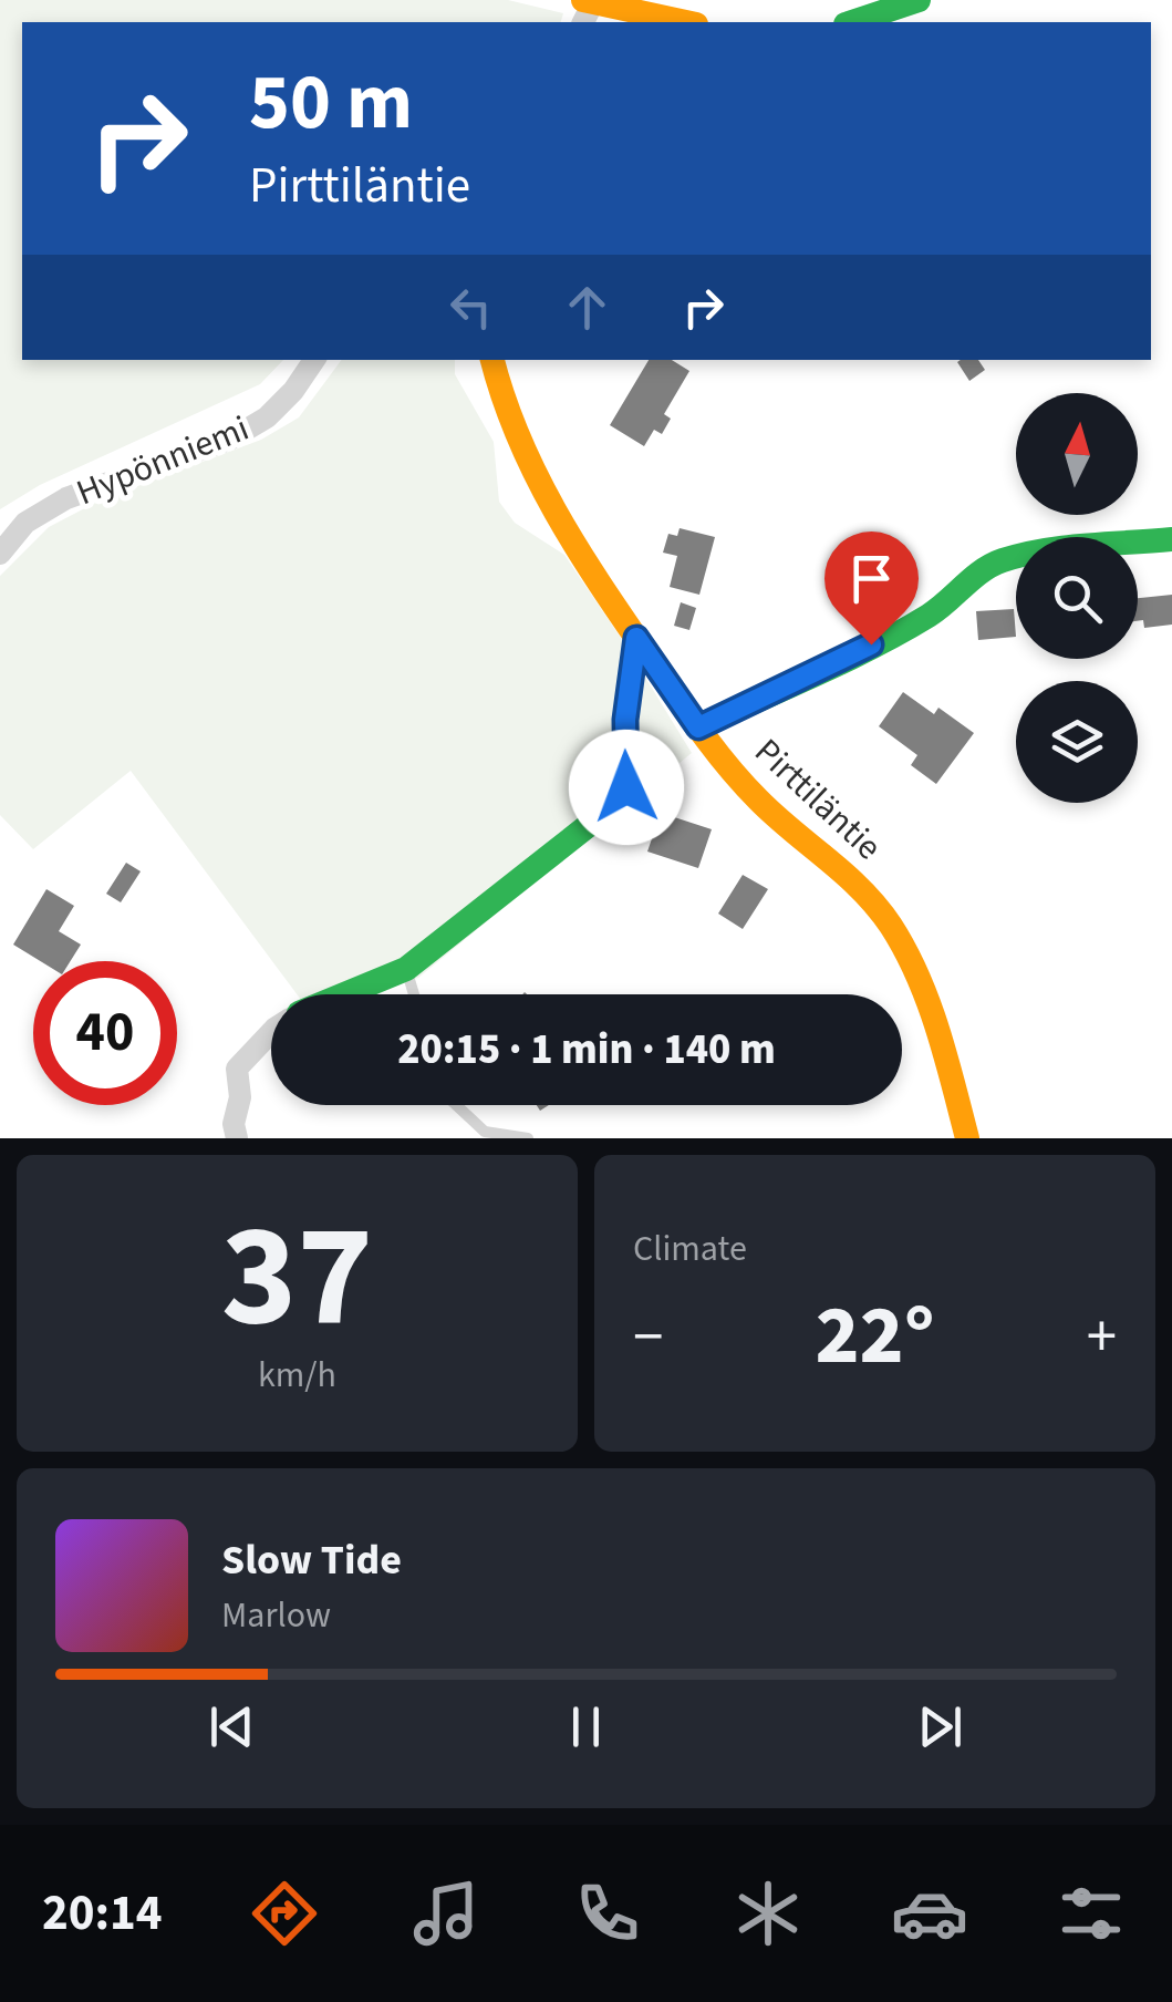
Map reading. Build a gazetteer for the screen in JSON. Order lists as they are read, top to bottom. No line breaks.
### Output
{"streets":{"street":["Hypönniemi","Pirttiläntie"]},"north":"top","page":{"turn":["50 m","Pirttiläntie"],"limit":"40","trip":"20:15 · 1 min · 140 m","tile":[["37","km/h"],"Climate"],"heat":["−","22°","+"],"song":["Slow Tide","Marlow"],"tabs":"20:14"}}
